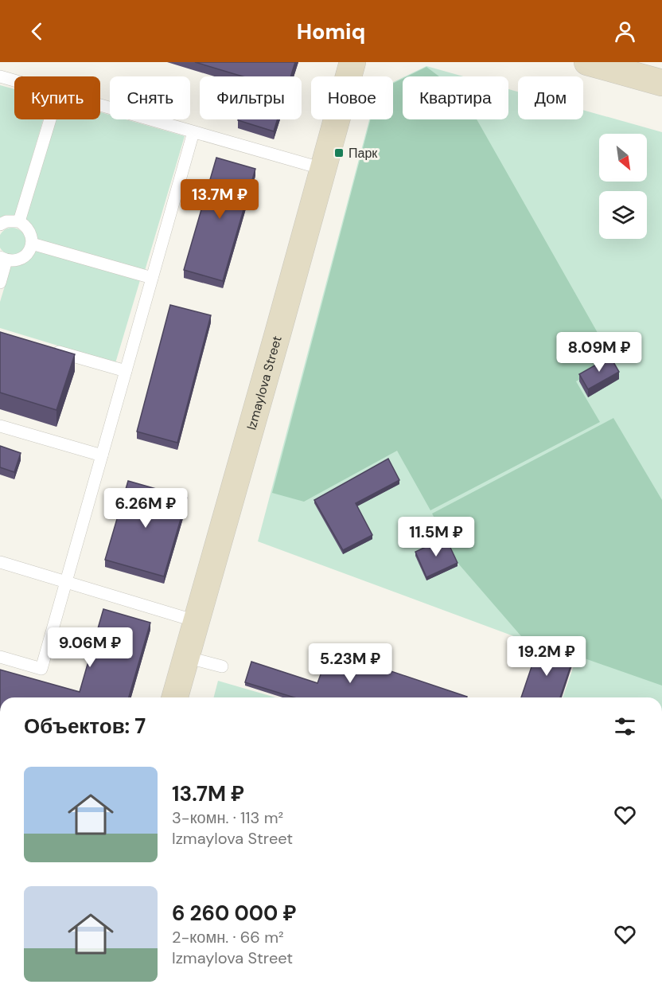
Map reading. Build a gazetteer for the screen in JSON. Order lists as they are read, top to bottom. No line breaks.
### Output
{"streets":{"street":["Izmaylova Street"]},"places":{"transit":["Парк"]},"north":"bottom right","page":{"header":"Homiq","chip":["Купить","Снять","Фильтры","Новое","Квартира","Дом"],"price":["13.7M ₽","8.09M ₽","6.26M ₽","11.5M ₽","9.06M ₽","19.2M ₽","5.23M ₽"],"heading":"Объектов: 7","list":[{"name":"13.7M ₽","note":"3-комн. · 113 m² · Izmaylova Street"},{"name":"6 260 000 ₽","note":"2-комн. · 66 m² · Izmaylova Street"}]}}
